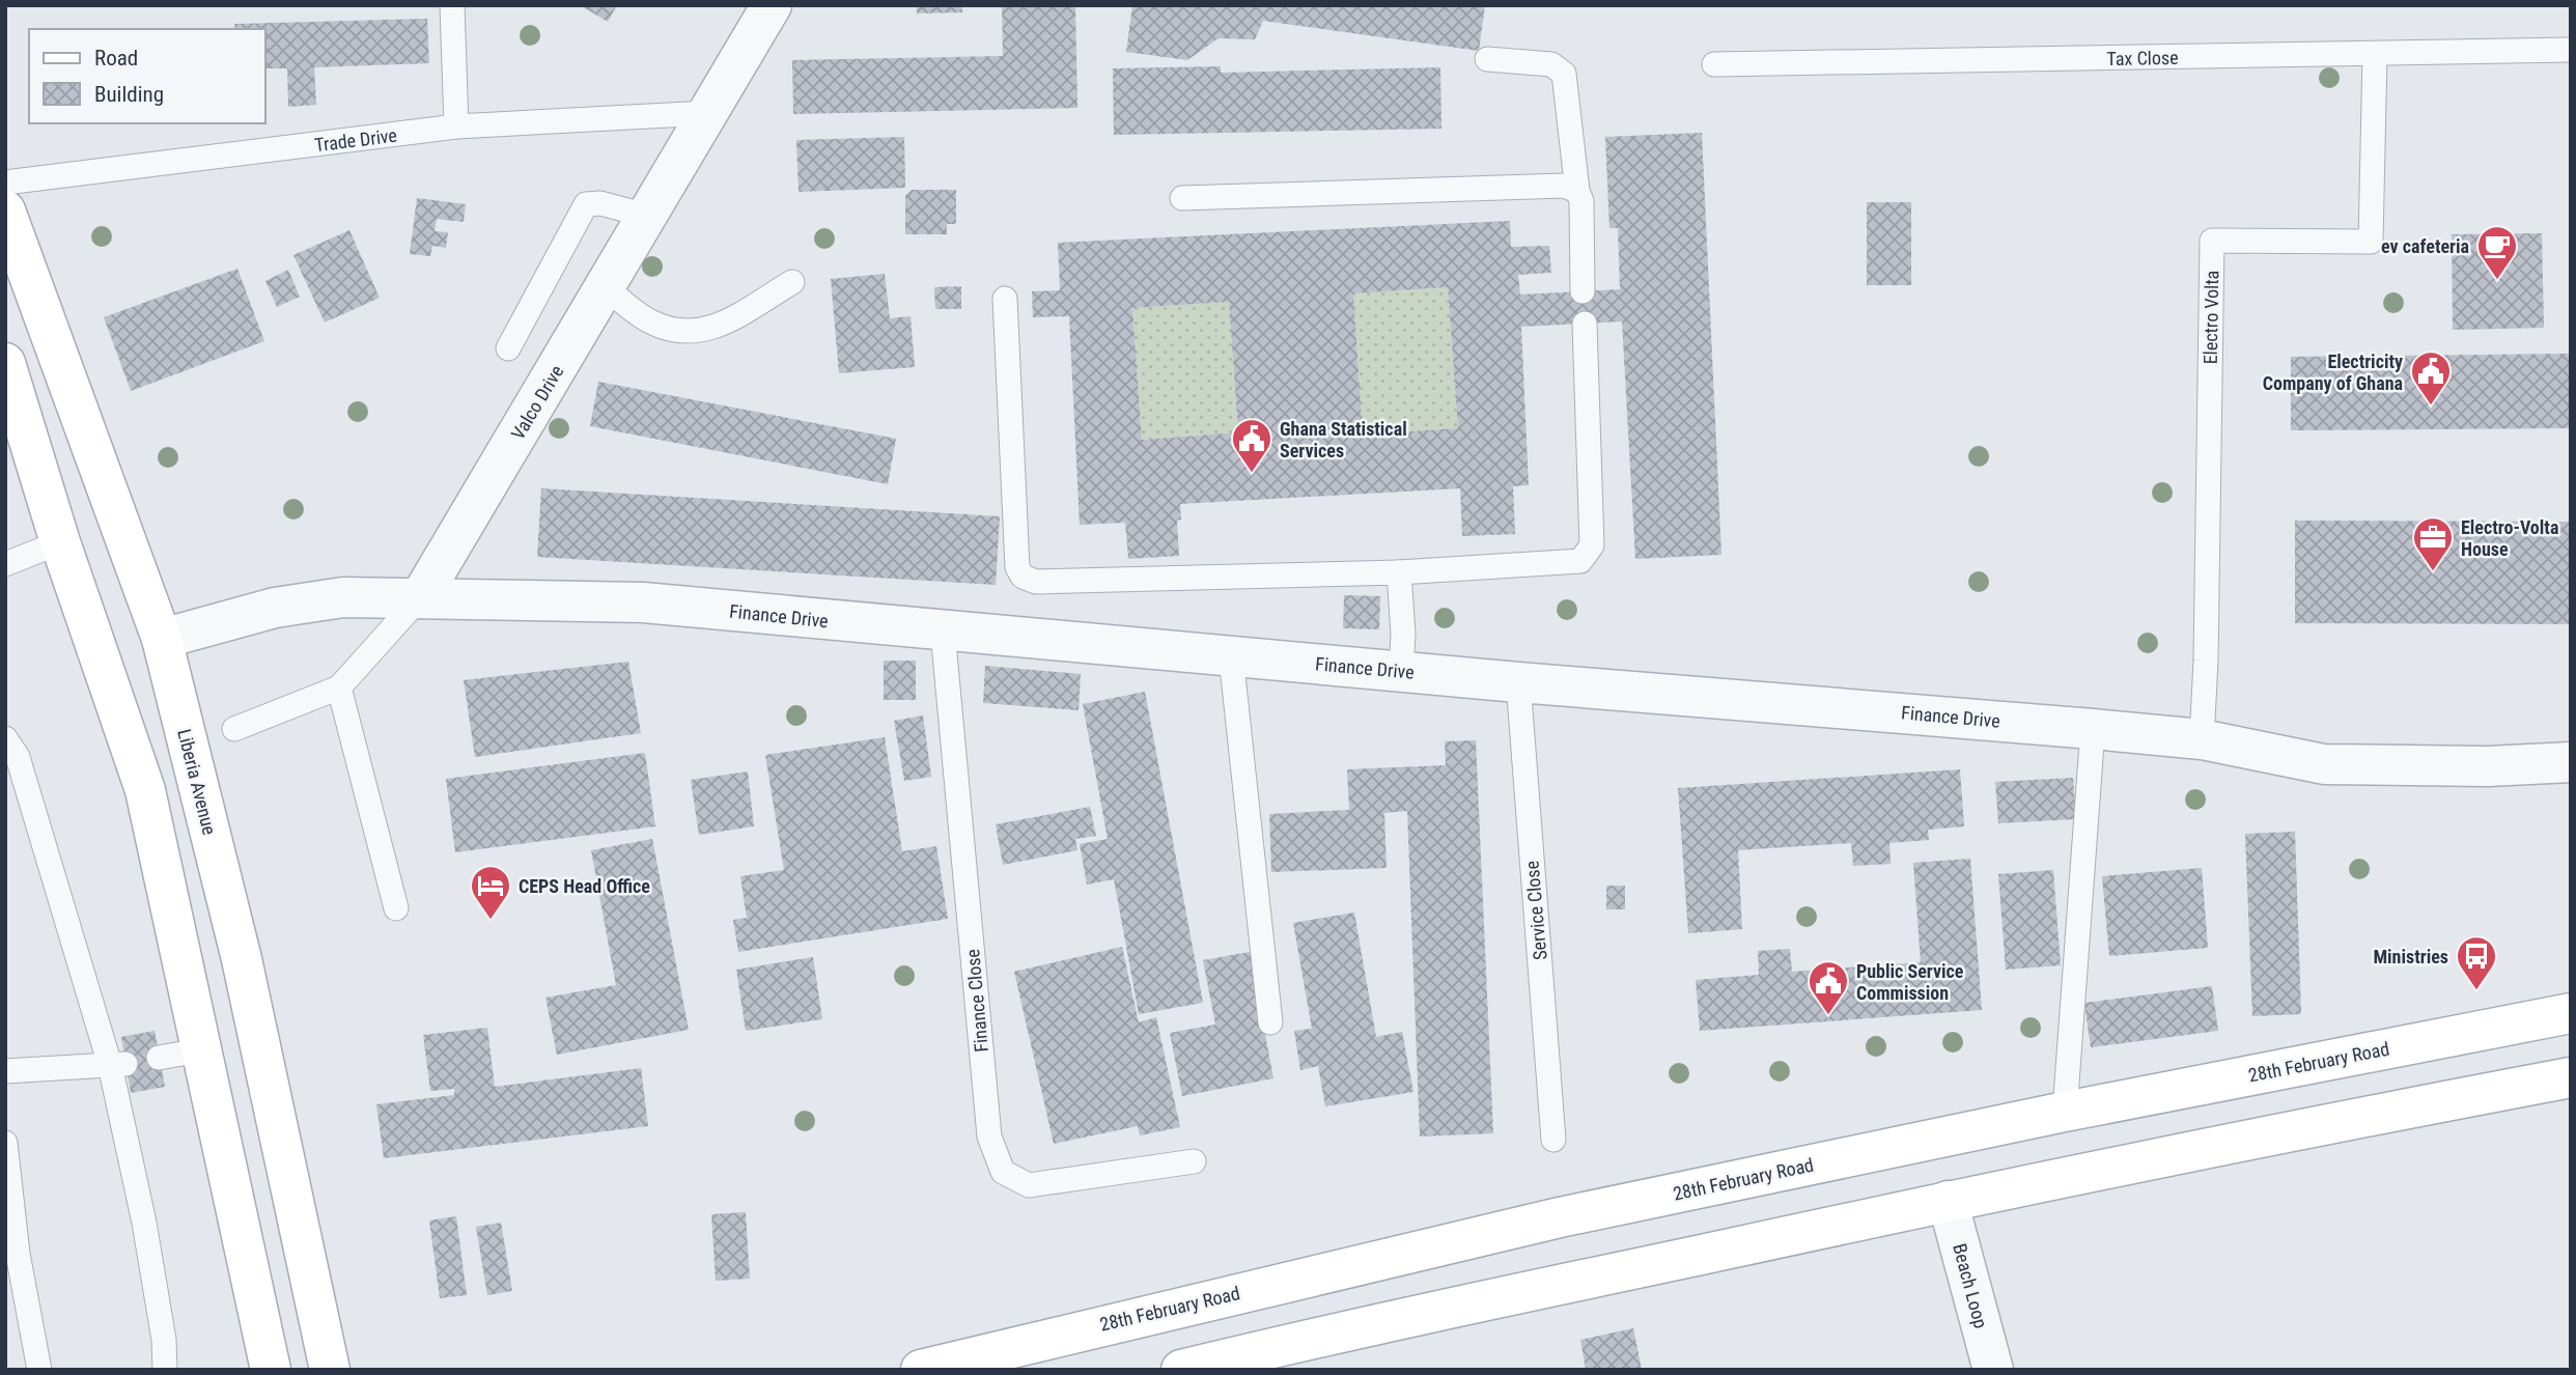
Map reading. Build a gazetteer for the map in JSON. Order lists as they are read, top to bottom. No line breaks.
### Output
{"streets":{"main road":["Liberia Avenue","28th February Road"],"street":["Valco Drive","Finance Drive","Beach Loop"],"lane":["Tax Close","Trade Drive","Electro Volta","Service Close","Finance Close"]},"crossings":[["Tax Close","Electro Volta"],["Trade Drive","Valco Drive"],["Electro Volta","Finance Drive"],["Valco Drive","Finance Drive"],["Finance Drive","Liberia Avenue"],["Finance Drive","Service Close"],["Finance Drive","Finance Close"]],"places":{"cafe":["ev cafeteria"],"public building":["Electricity Company of Ghana","Ghana Statistical Services","Public Service Commission"],"office":["Electro-Volta House"],"hotel":["CEPS Head Office"],"bus stop":["Ministries"]},"legend":["Road","Building"]}
